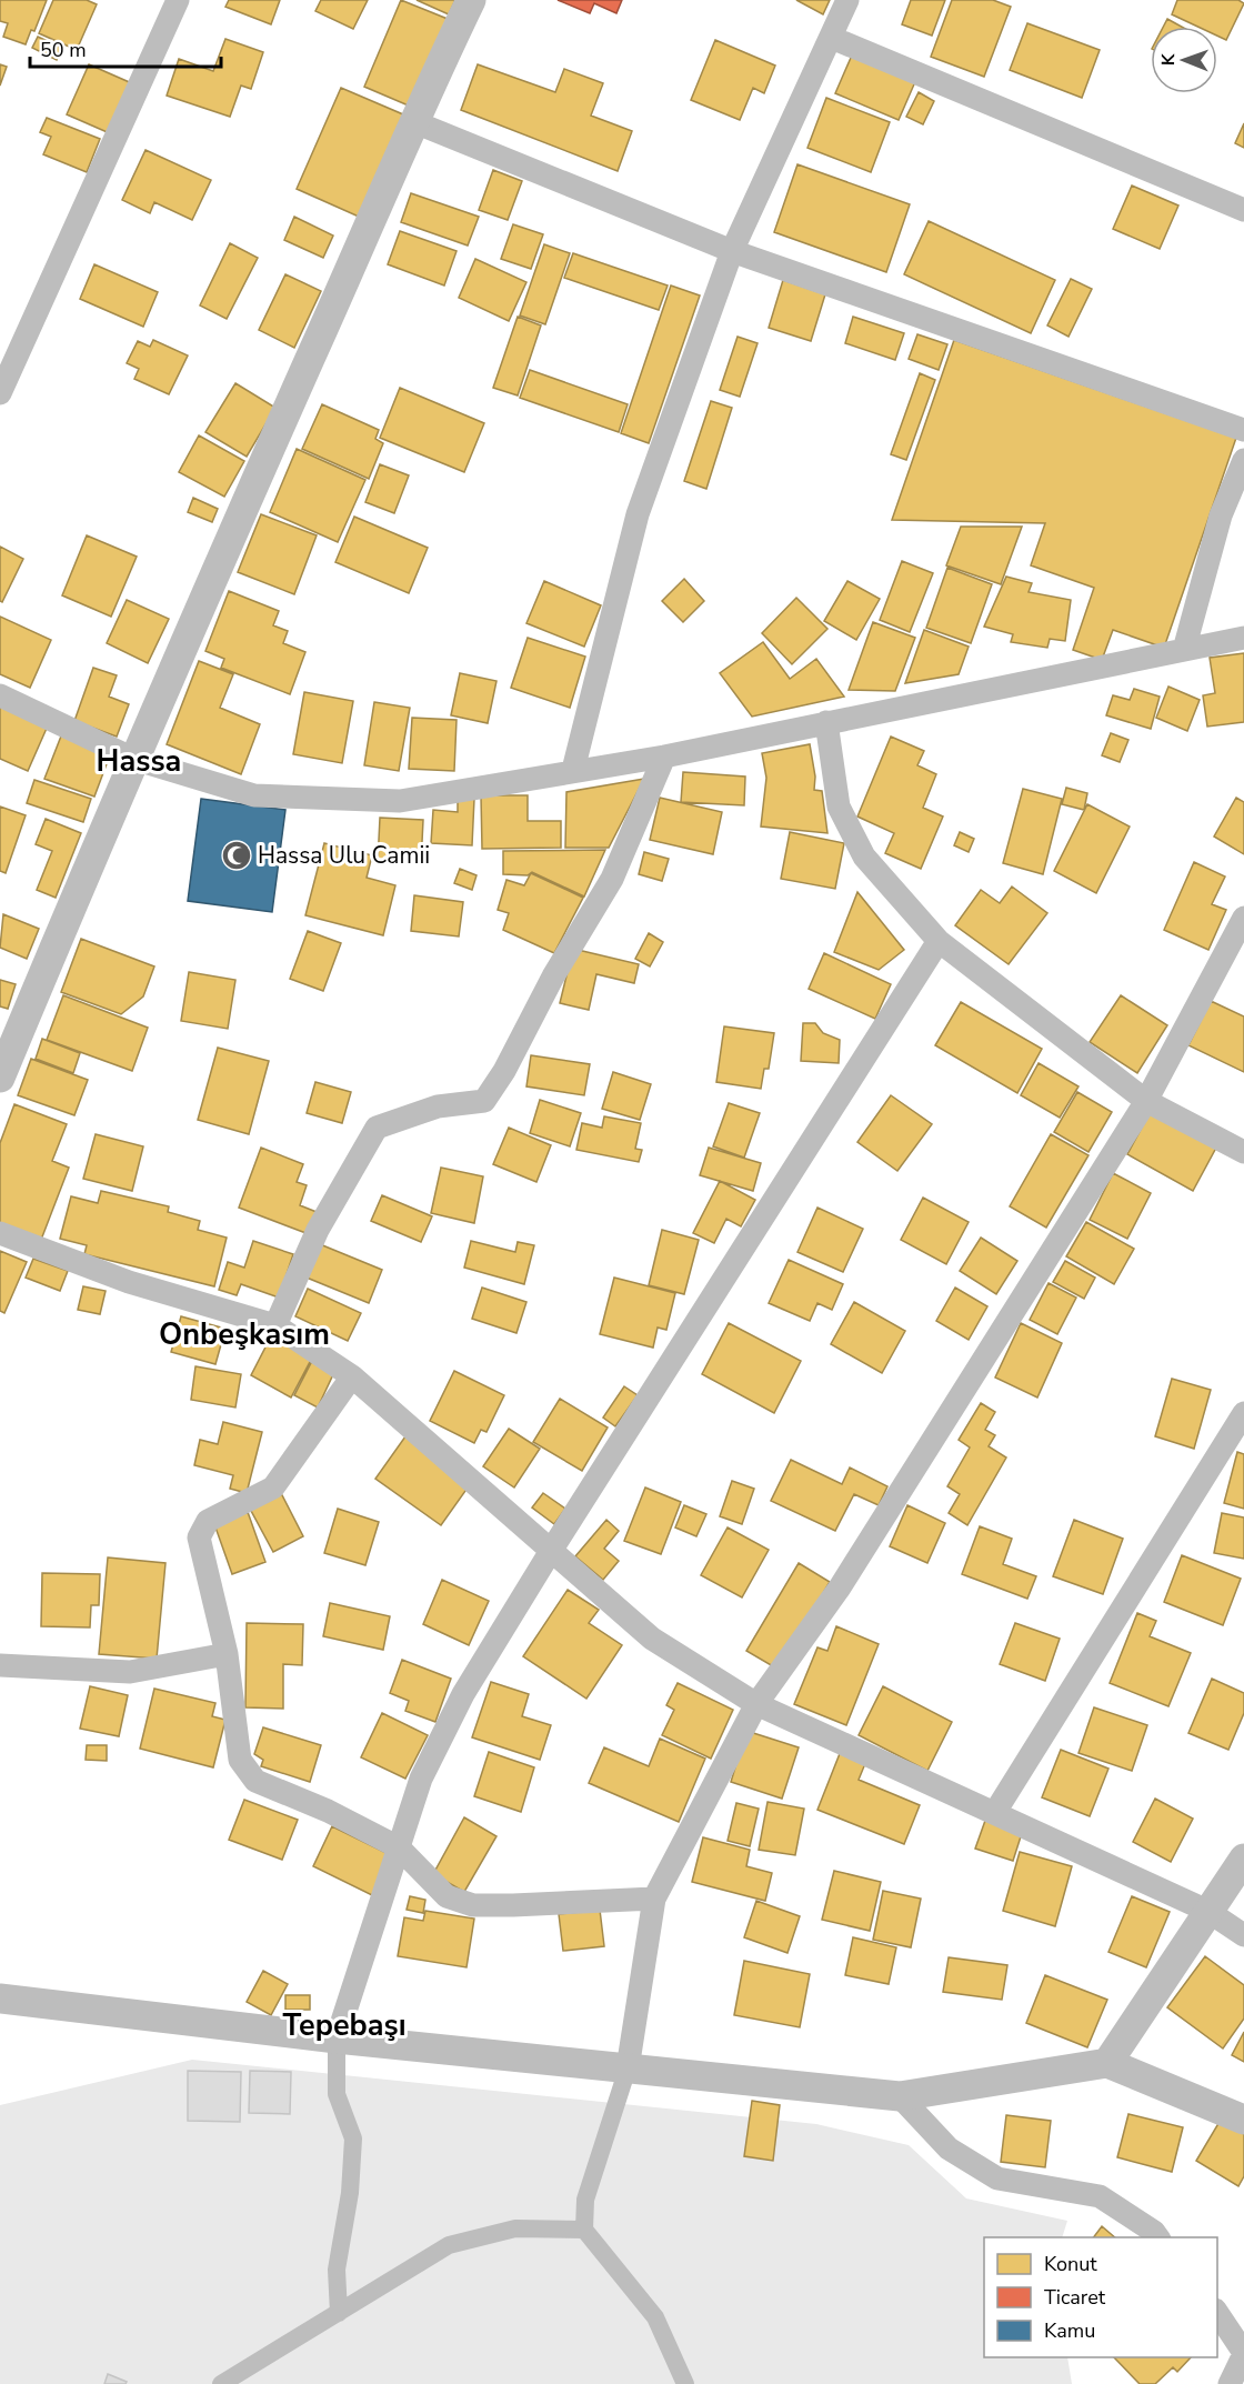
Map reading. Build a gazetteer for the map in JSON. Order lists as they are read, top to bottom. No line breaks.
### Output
{"districts":["Hassa","Onbeşkasım","Tepebaşı"],"places":{"mosque":["Hassa Ulu Camii"]},"legend":["Konut","Ticaret","Kamu"],"scale_bar":"50 m","north":"left"}
